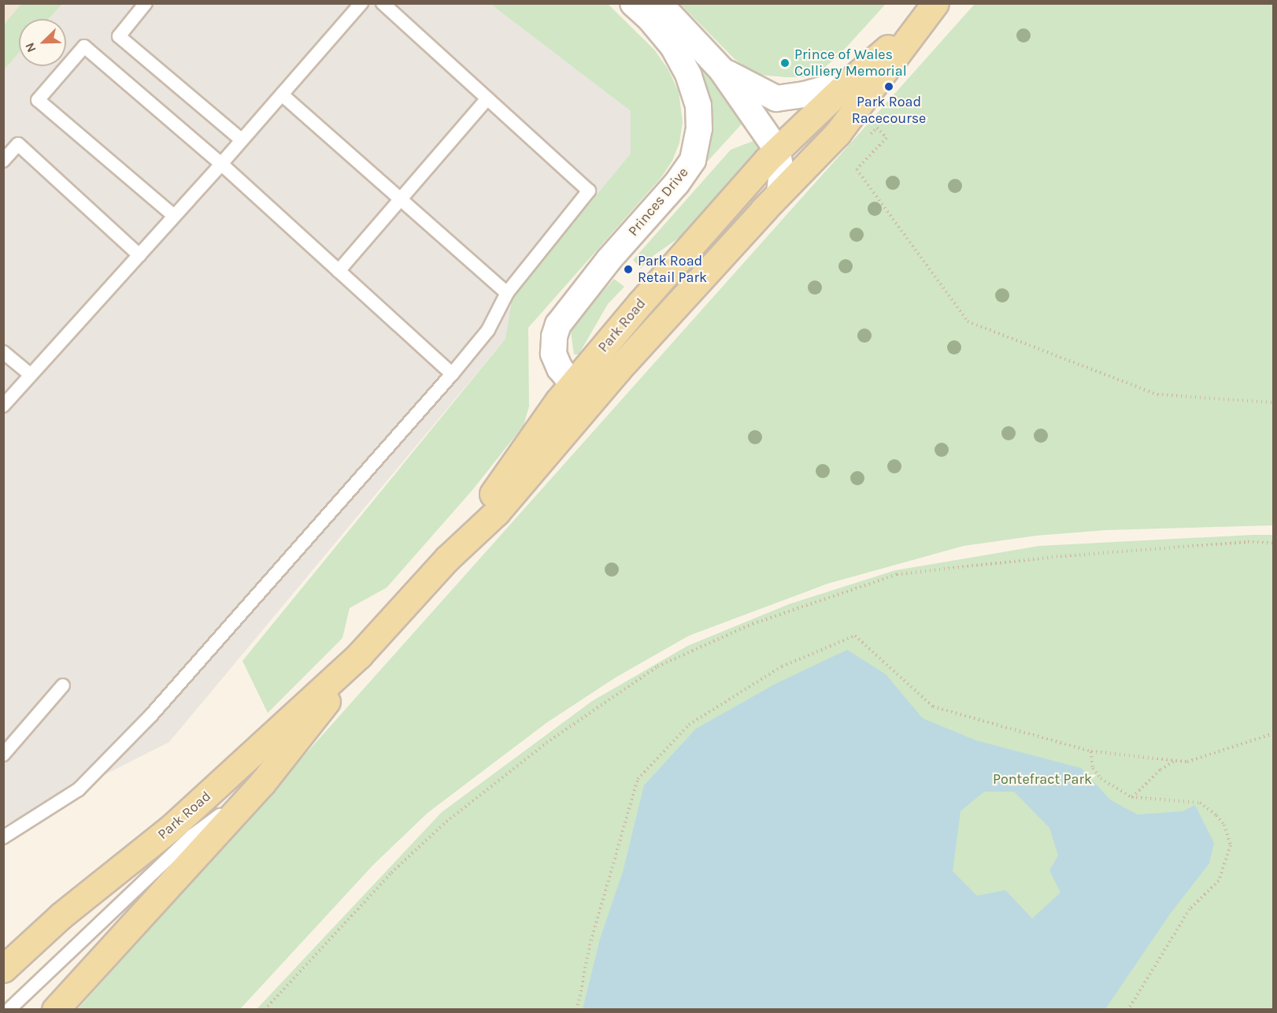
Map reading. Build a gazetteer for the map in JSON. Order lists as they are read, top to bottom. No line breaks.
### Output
{"streets":{"main road":["Park Road"],"street":["Princes Drive"]},"crossings":[["Princes Drive","Park Road"]],"parks":["Pontefract Park"],"places":["Prince of Wales Colliery Memorial","Park Road Racecourse","Park Road Retail Park"],"north":"bottom left"}
